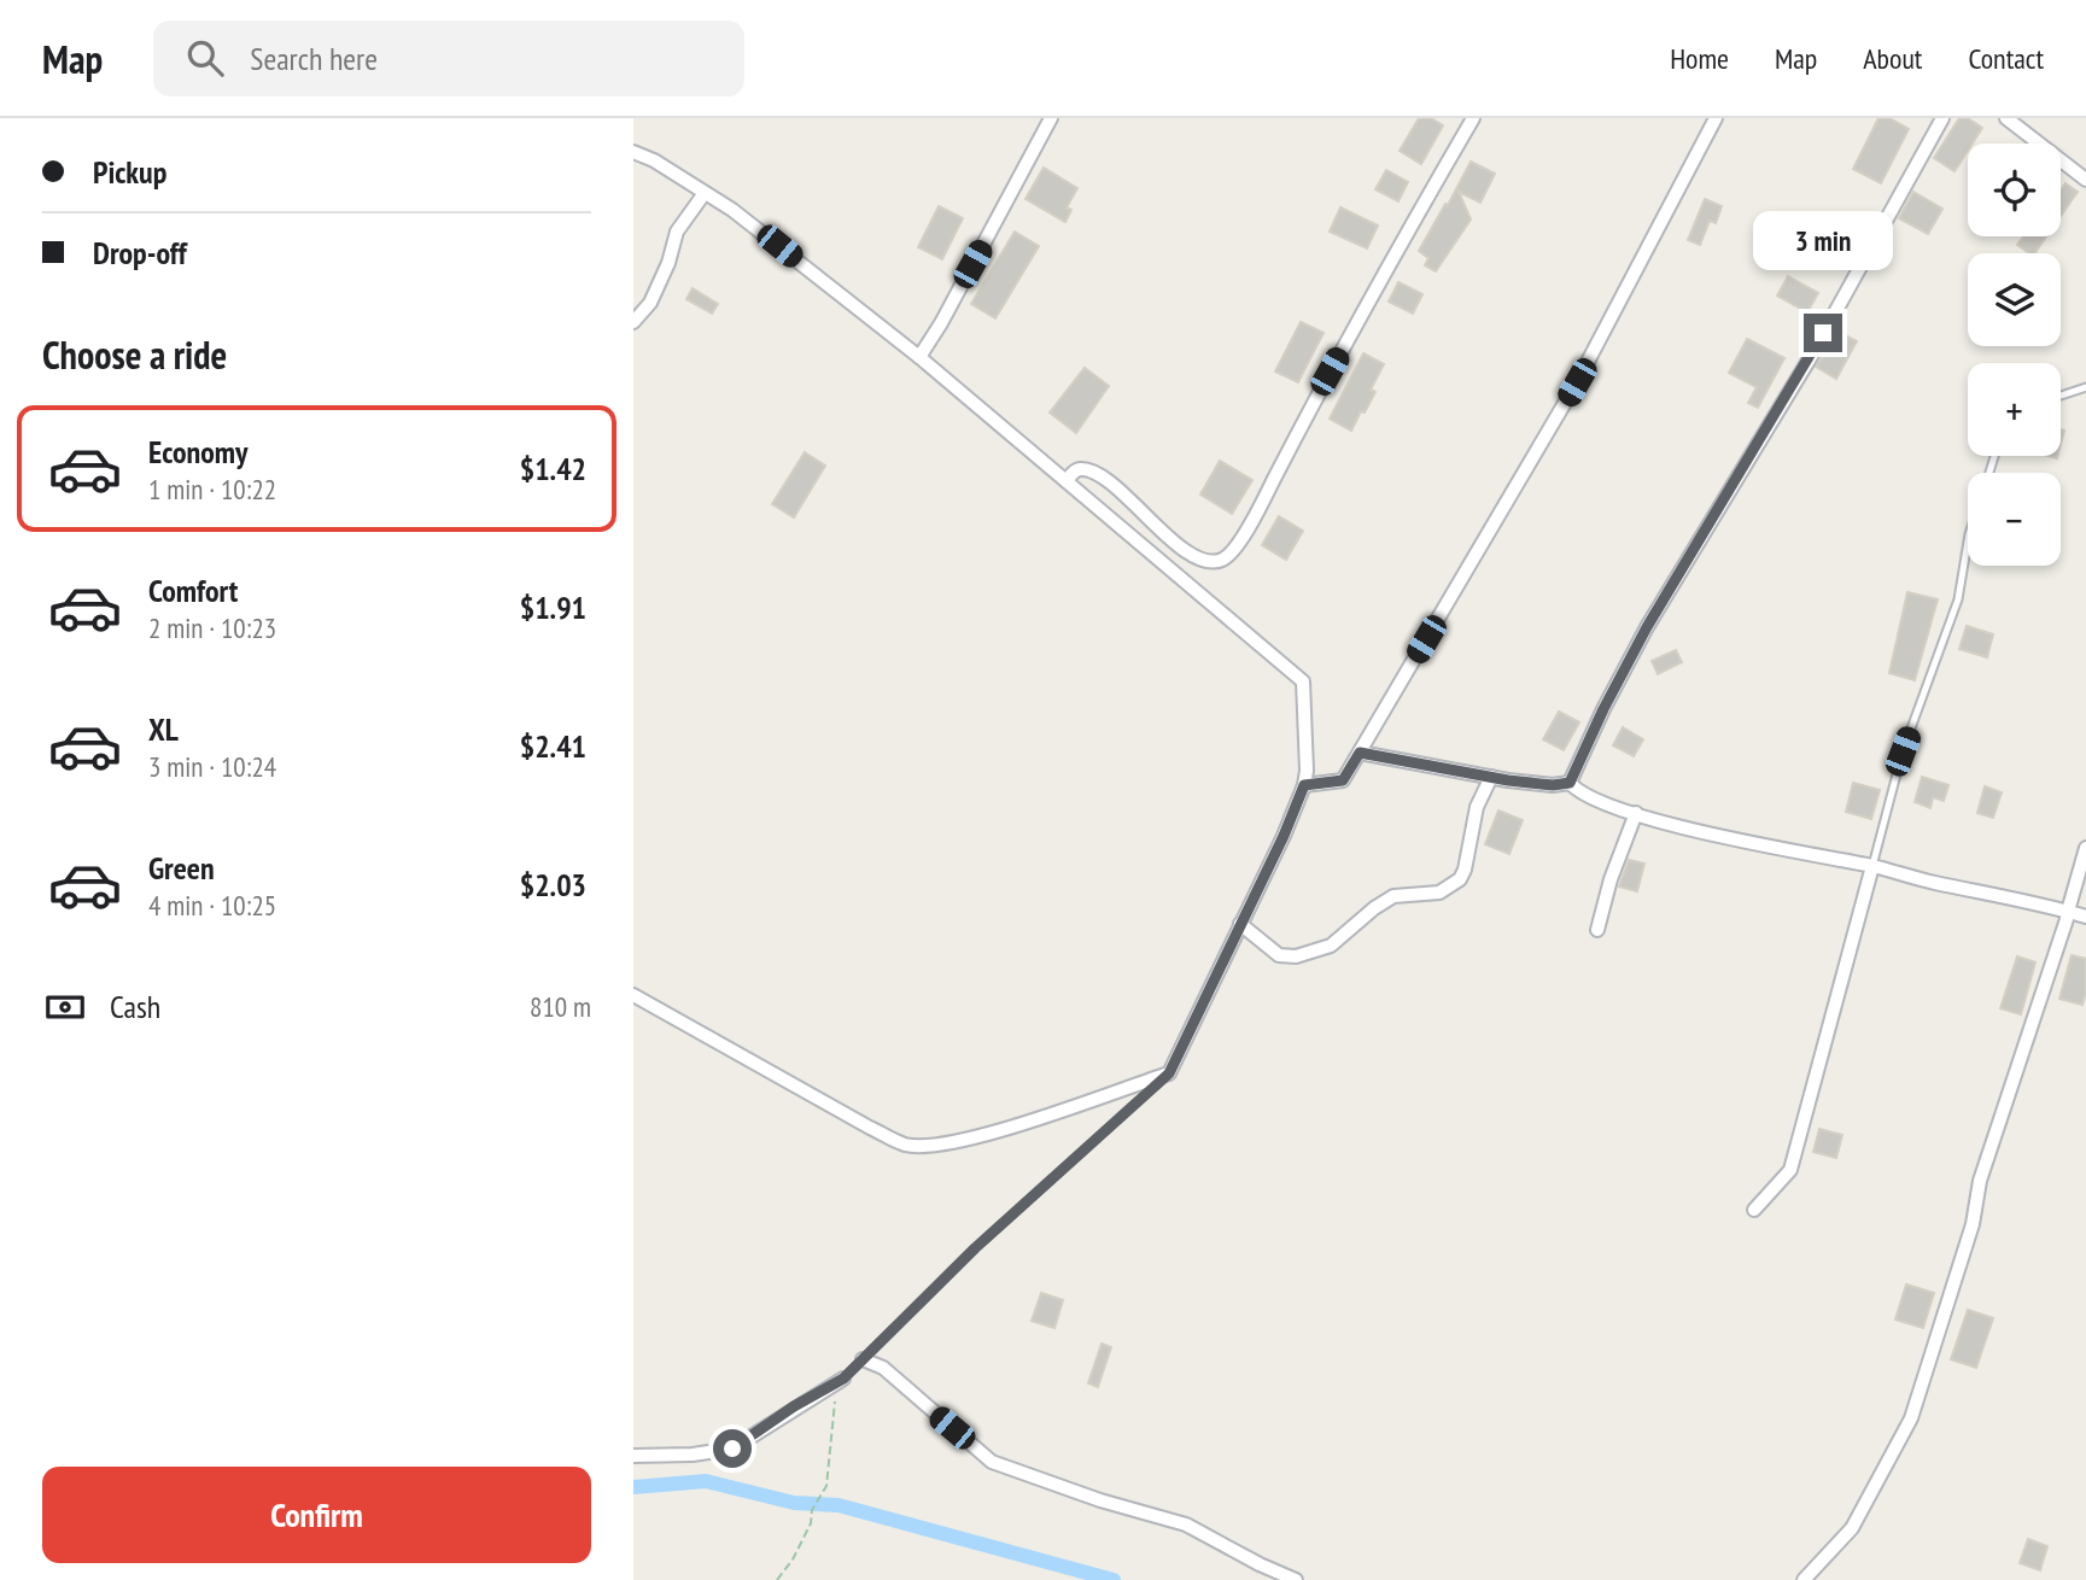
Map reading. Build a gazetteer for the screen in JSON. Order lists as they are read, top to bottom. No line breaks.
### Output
{"page":{"header":"Map","search":"Search here","nav":["Home","Map","About","Contact"],"banner":["Pickup","Drop-off"],"map_buttons":["+","−"],"bubble":"3 min","heading":"Choose a ride","list":[{"name":"Economy","note":"1 min · 10:22","value":"$1.42"},{"name":"Comfort","note":"2 min · 10:23","value":"$1.91"},{"name":"XL","note":"3 min · 10:24","value":"$2.41"},{"name":"Green","note":"4 min · 10:25","value":"$2.03"}],"pay":["Cash","810 m"],"buttons":"Confirm"}}
